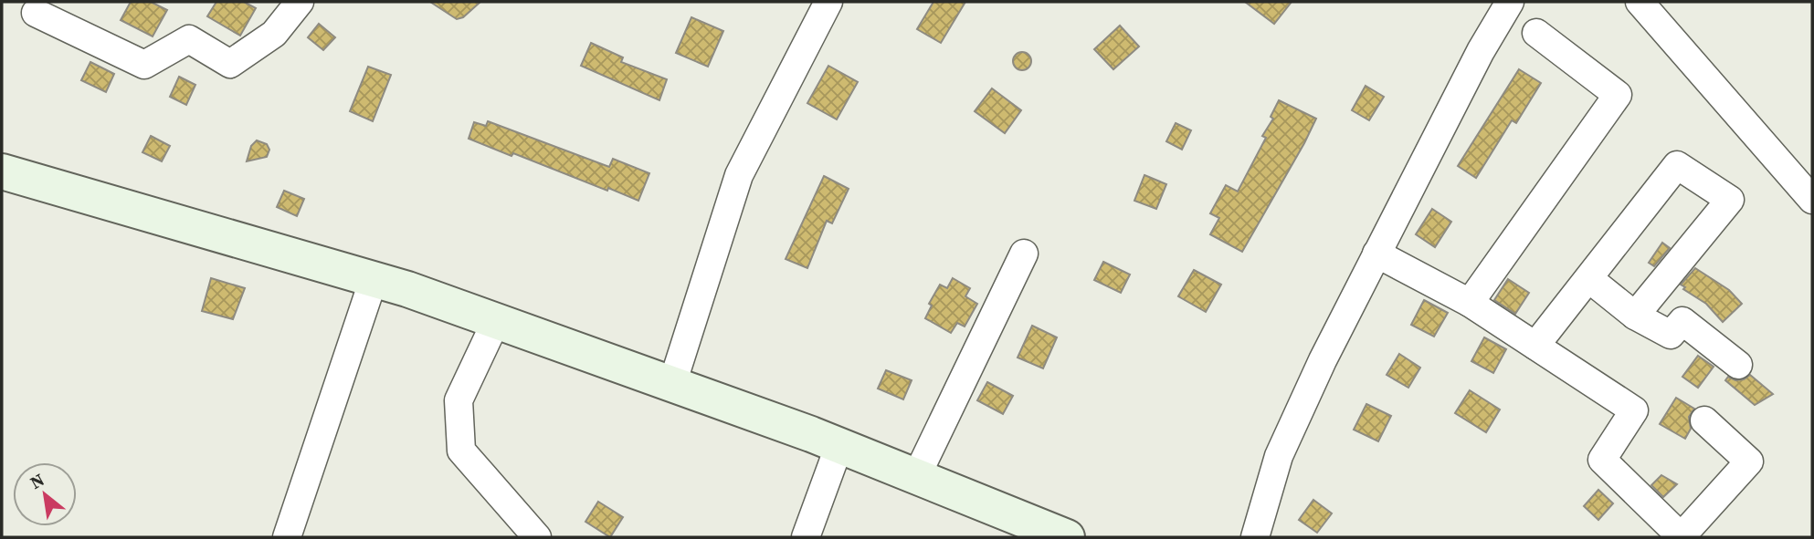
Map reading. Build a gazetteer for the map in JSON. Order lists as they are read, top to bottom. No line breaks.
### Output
{"north":"top left"}
